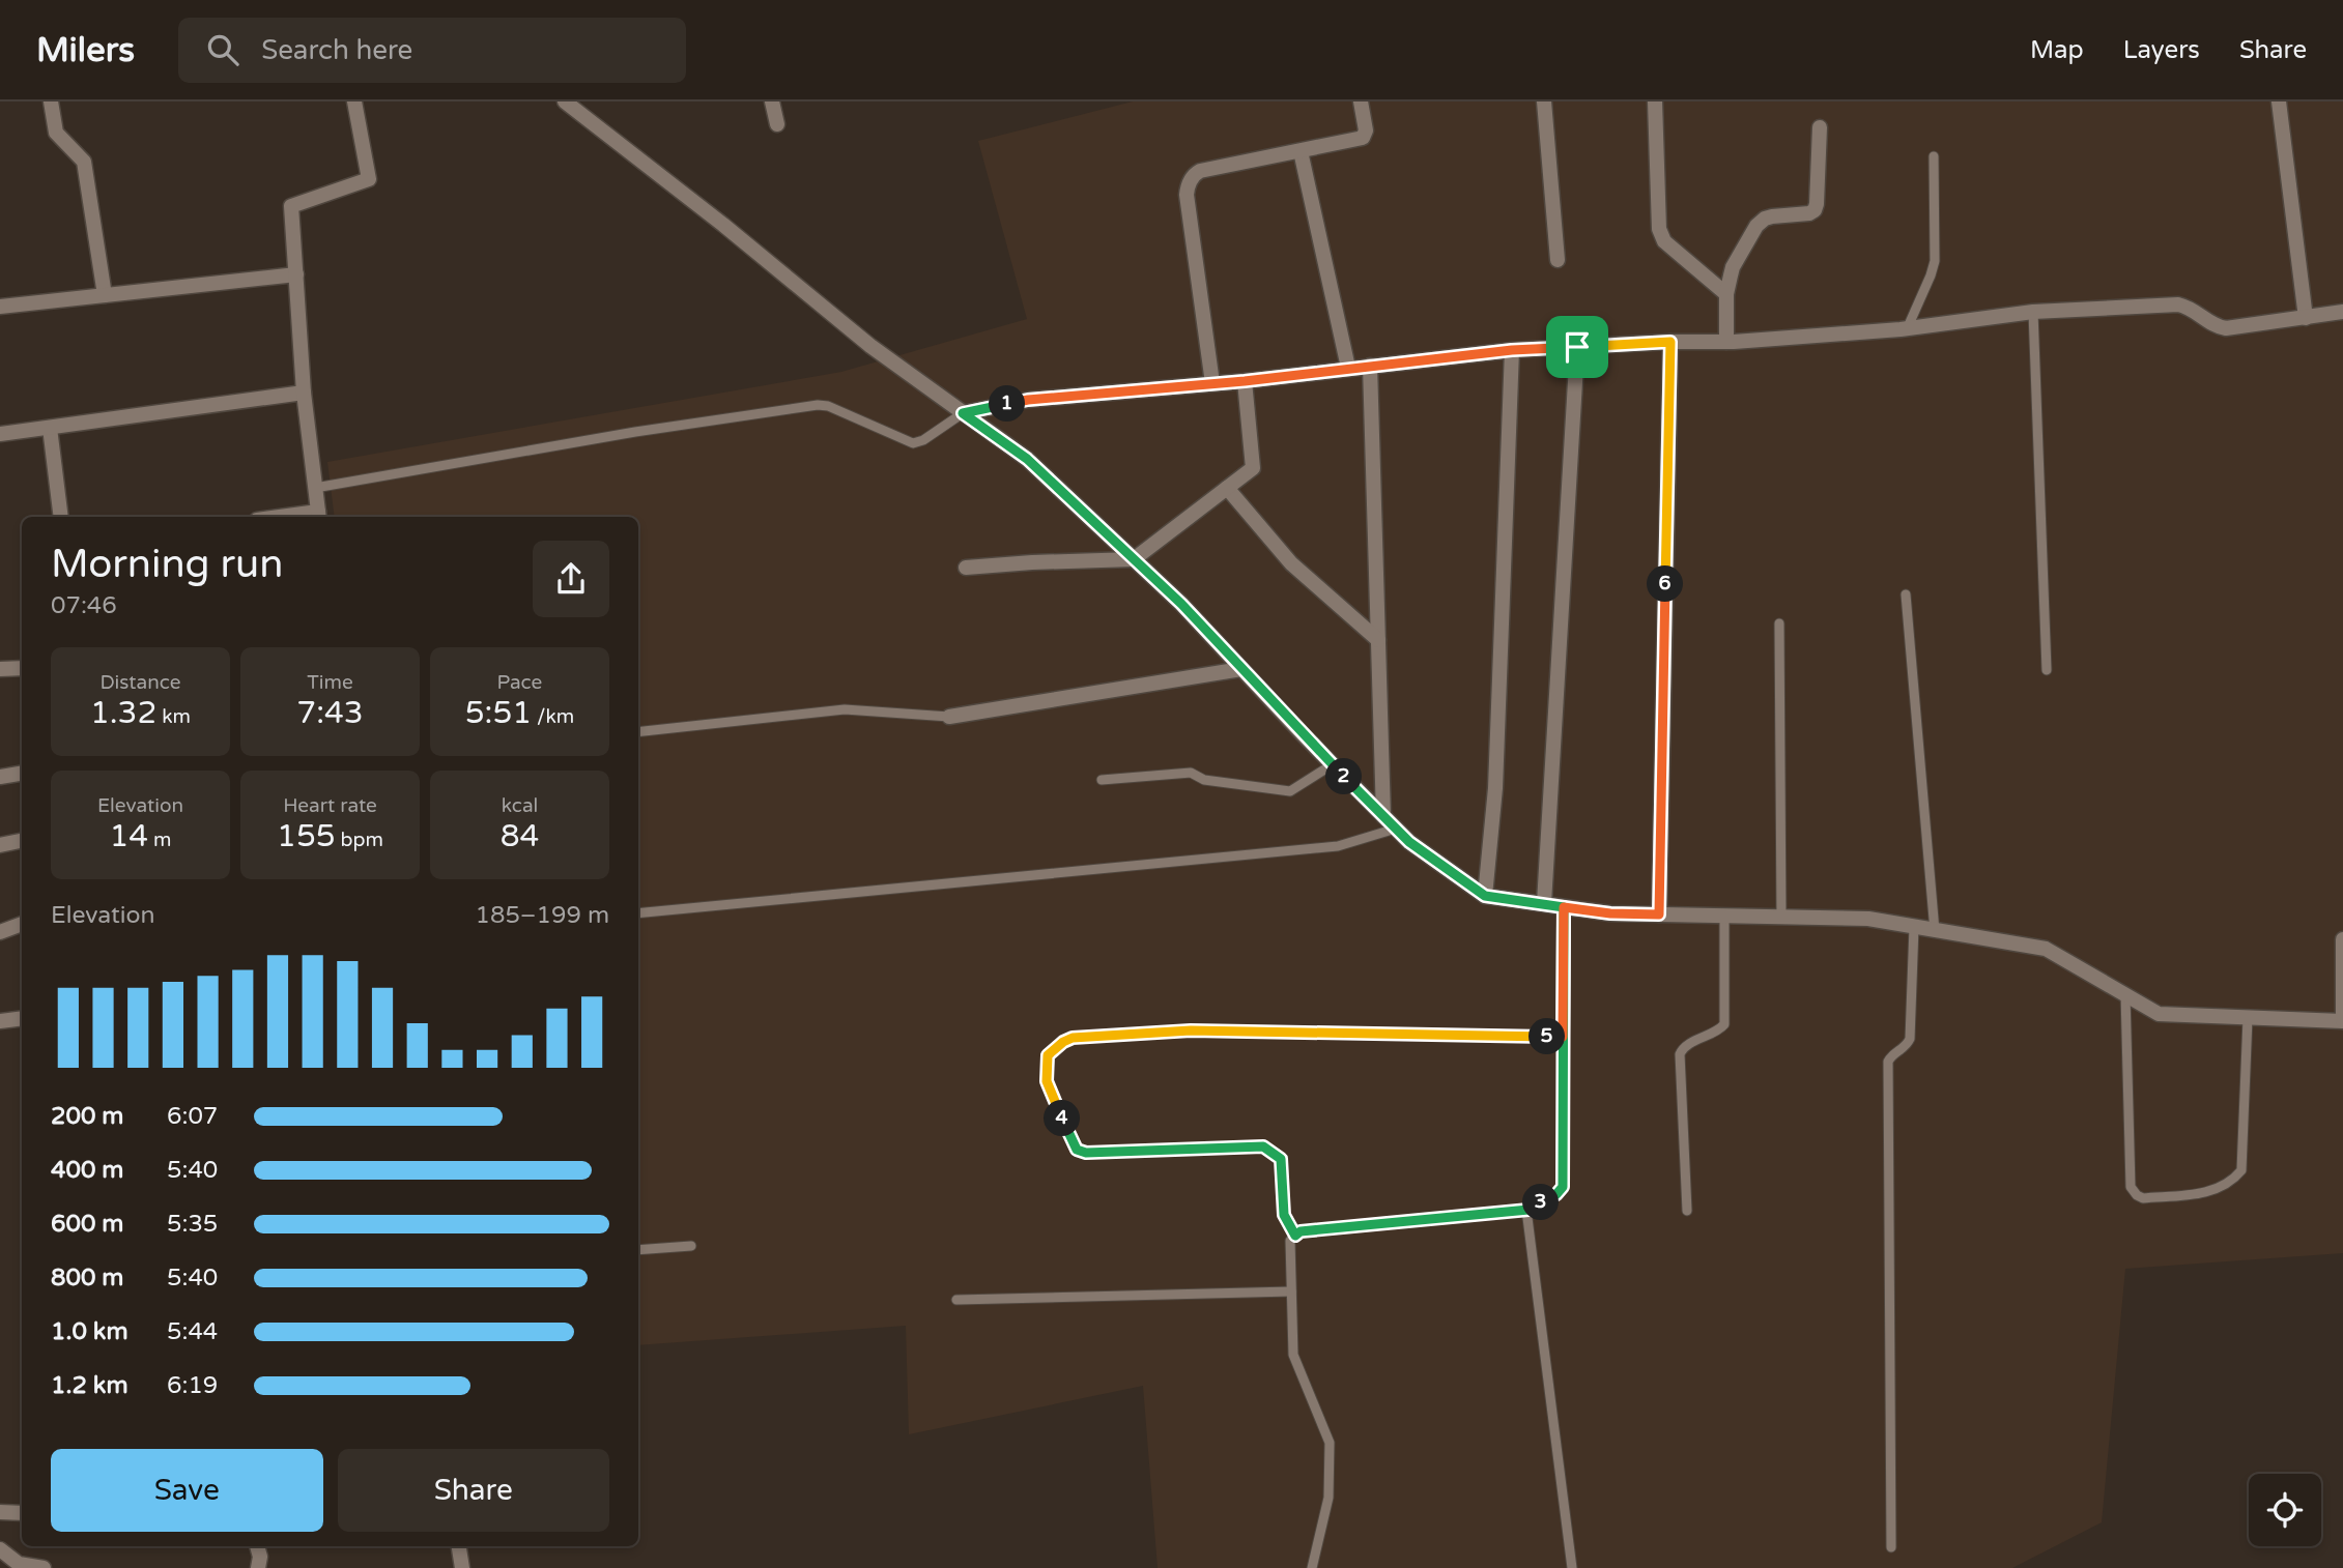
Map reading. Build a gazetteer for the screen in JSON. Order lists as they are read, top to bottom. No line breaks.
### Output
{"page":{"header":"Milers","search":"Search here","nav":["Map","Layers","Share"],"pins":["1","6","2","5","4","3"],"heading":["Morning run","07:46"],"stats":[["Distance","1.32 km"],["Time","7:43"],["Pace","5:51 /km"],["Elevation","14 m"],["Heart rate","155 bpm"],["kcal","84"]],"chart":["Elevation","185–199 m"],"list":[{"name":"200 m","note":"6:07"},{"name":"400 m","note":"5:40"},{"name":"600 m","note":"5:35"},{"name":"800 m","note":"5:40"},{"name":"1.0 km","note":"5:44"},{"name":"1.2 km","note":"6:19"}],"buttons":["Save","Share"]}}
